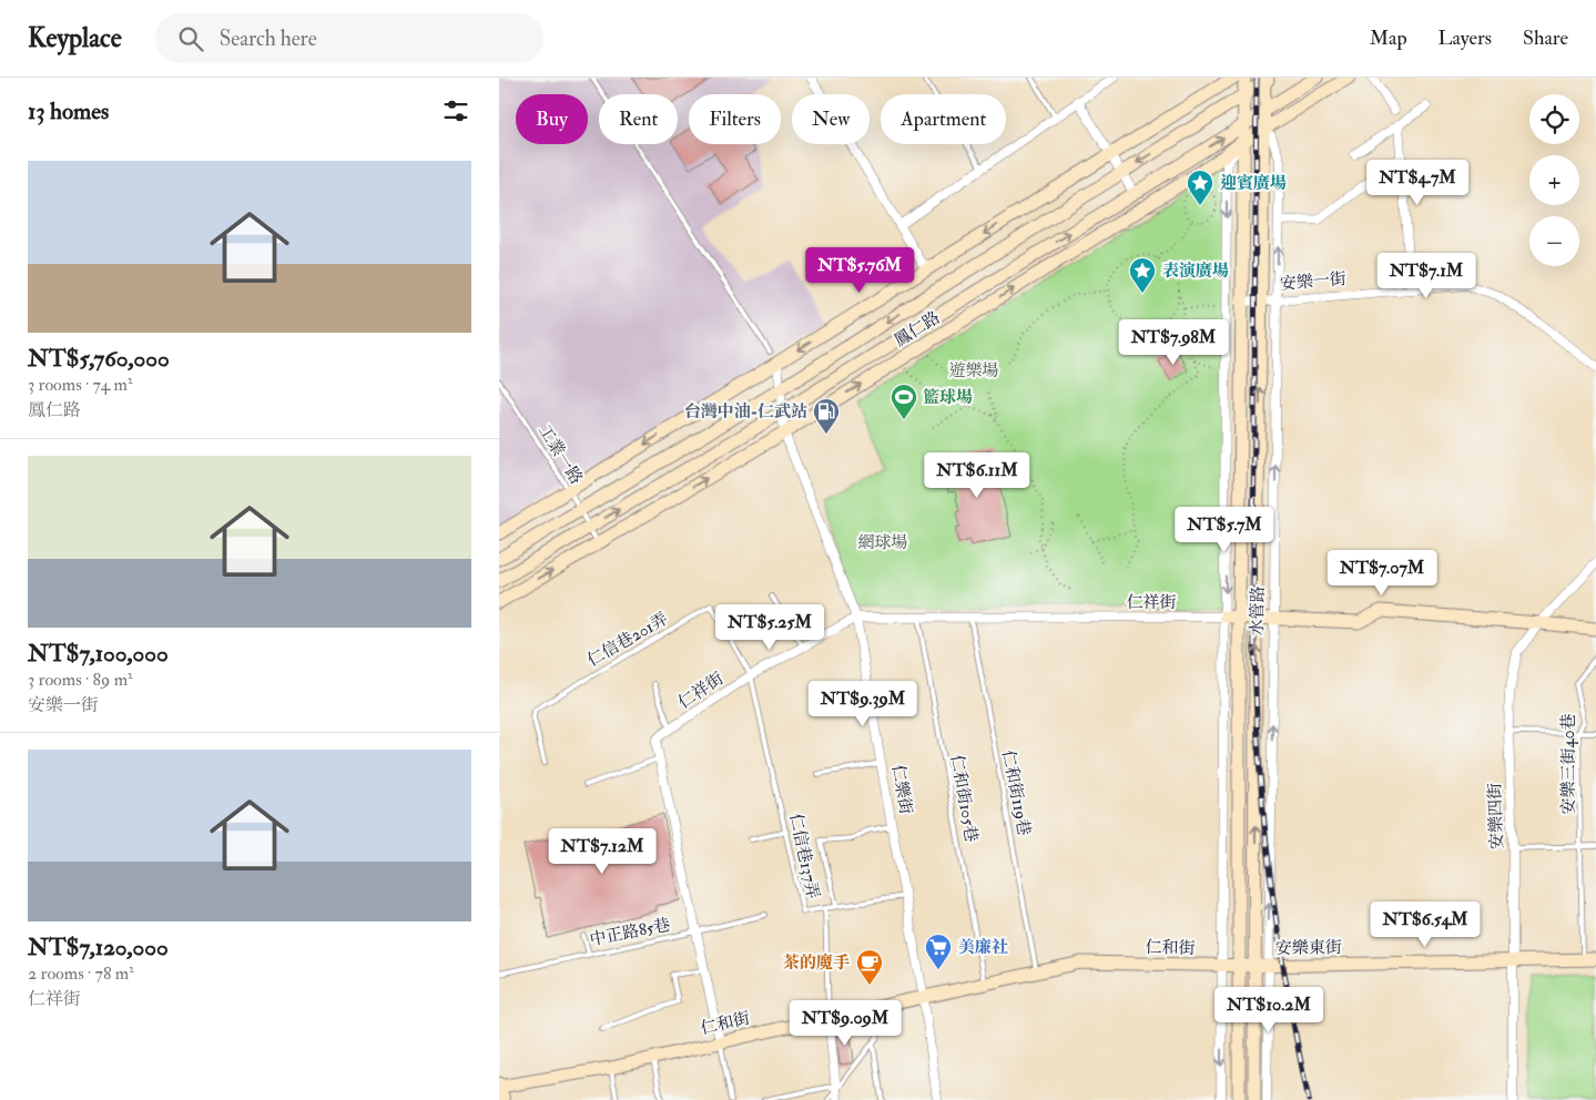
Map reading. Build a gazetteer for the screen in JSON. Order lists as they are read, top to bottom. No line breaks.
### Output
{"streets":{"main road":["鳳仁路","水管路","仁和街","安樂東街"],"street":["安樂一街","仁祥街","仁樂街","安樂四街"],"lane":["工業一路","仁信巷201弄","安樂三街40巷","仁和街119巷","仁和街105巷","仁信巷137弄","中正路85巷"]},"crossings":[["安樂一街","水管路"],["鳳仁路","工業一路"],["鳳仁路","水管路"],["鳳仁路","仁樂街"],["仁祥街","水管路"],["仁祥街","仁信巷201弄"],["仁祥街","仁樂街"],["仁祥街","仁和街119巷"],["仁祥街","仁和街105巷"],["仁祥街","仁信巷137弄"],["仁祥街","中正路85巷"],["仁祥街","仁和街"],["水管路","仁和街"],["水管路","安樂東街"],["仁信巷201弄","仁信巷137弄"],["安樂三街40巷","安樂東街"],["仁樂街","仁和街"],["仁和街119巷","仁和街"],["仁和街105巷","仁和街"],["安樂四街","安樂東街"],["仁信巷137弄","仁和街"],["仁和街","安樂東街"]],"parks":["遊樂場","網球場"],"places":{"place":["迎賓廣場","表演廣場"],"sports":["籃球場"],"fuel station":["台灣中油-仁武站"],"supermarket":["美廉社"],"cafe":["茶的魔手"]},"page":{"header":"Keyplace","search":"Search here","nav":["Map","Layers","Share"],"heading":"13 homes","map_buttons":["+","−"],"chip":["Buy","Rent","Filters","New","Apartment"],"list":[{"name":"NT$5,760,000","note":"3 rooms · 74 m² · 鳳仁路"},{"name":"NT$7,100,000","note":"3 rooms · 89 m² · 安樂一街"},{"name":"NT$7,120,000","note":"2 rooms · 78 m² · 仁祥街"}],"price":["NT$4.7M","NT$5.76M","NT$7.1M","NT$7.98M","NT$6.11M","NT$5.7M","NT$7.07M","NT$5.25M","NT$9.39M","NT$7.12M","NT$6.54M","NT$10.2M","NT$9.09M"]}}
